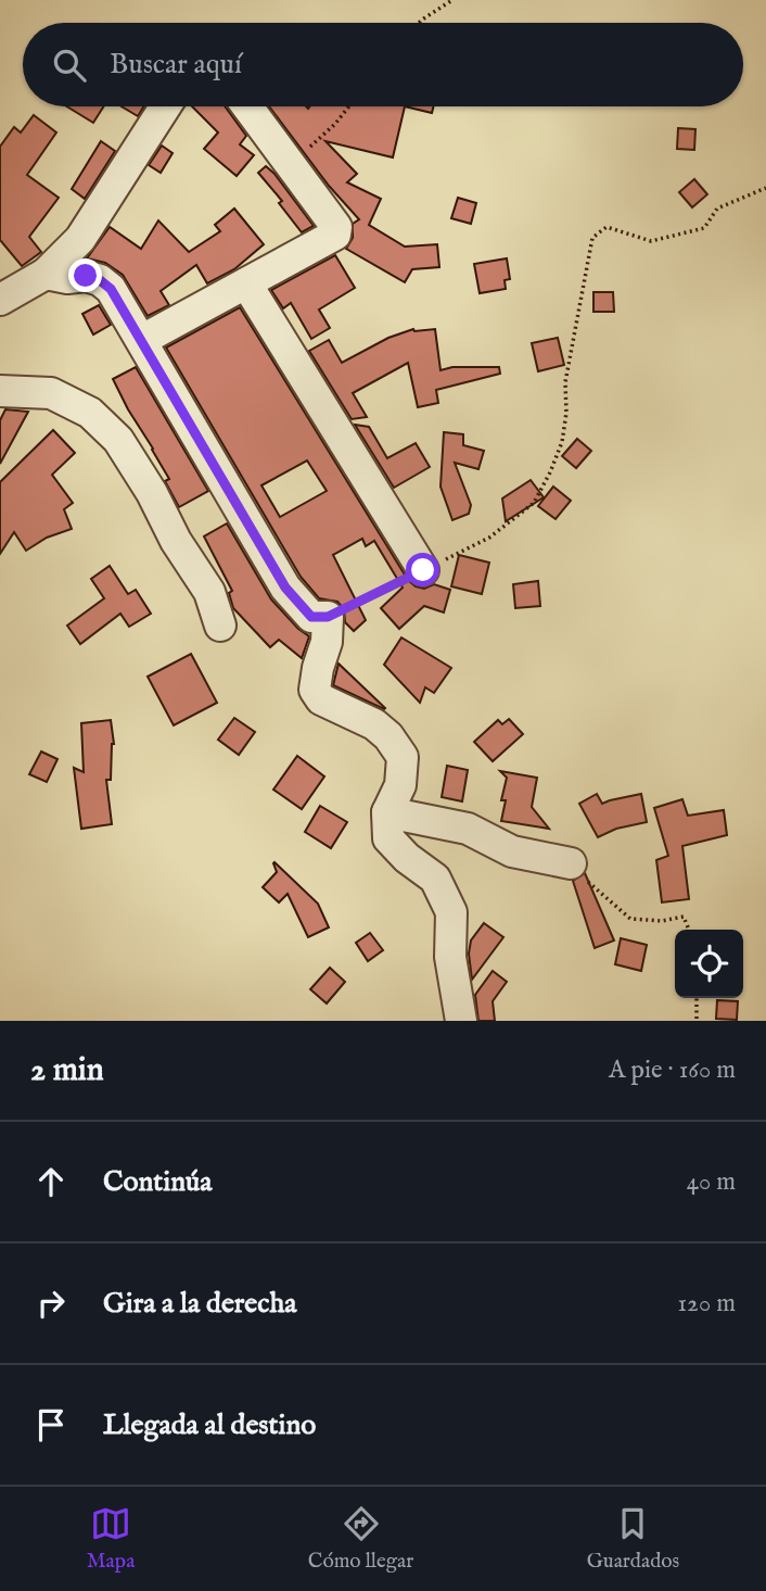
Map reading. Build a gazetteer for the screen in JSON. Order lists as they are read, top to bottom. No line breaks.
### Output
{"page":{"search":"Buscar aquí","heading":["2 min","A pie · 160 m"],"list":[["Continúa","40 m"],["Gira a la derecha","120 m"],"Llegada al destino"],"nav":["Mapa","Cómo llegar","Guardados"]}}
